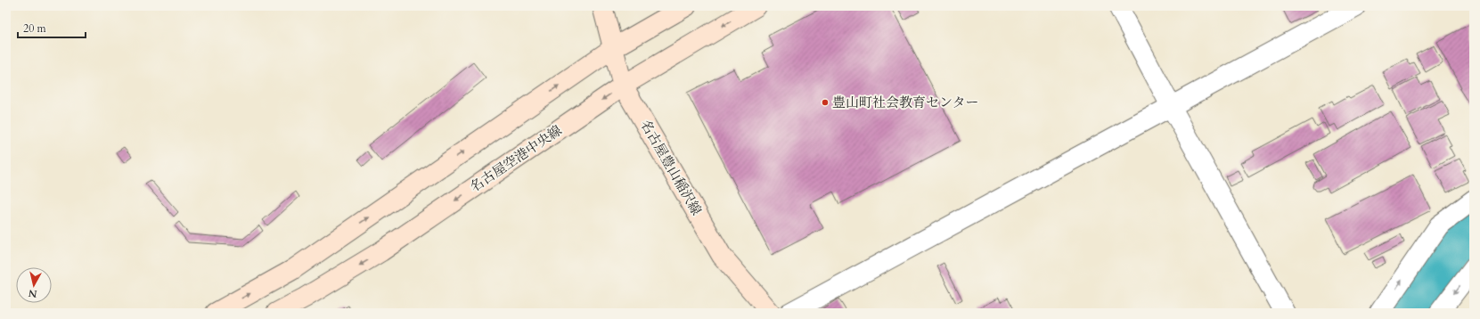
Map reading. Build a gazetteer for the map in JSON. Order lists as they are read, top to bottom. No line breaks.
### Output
{"streets":{"main road":["名古屋空港中央線","名古屋豊山稲沢線"]},"crossings":[["名古屋空港中央線","名古屋豊山稲沢線"]],"places":["豊山町社会教育センター"],"scale_bar":"20 m","north":"bottom"}
